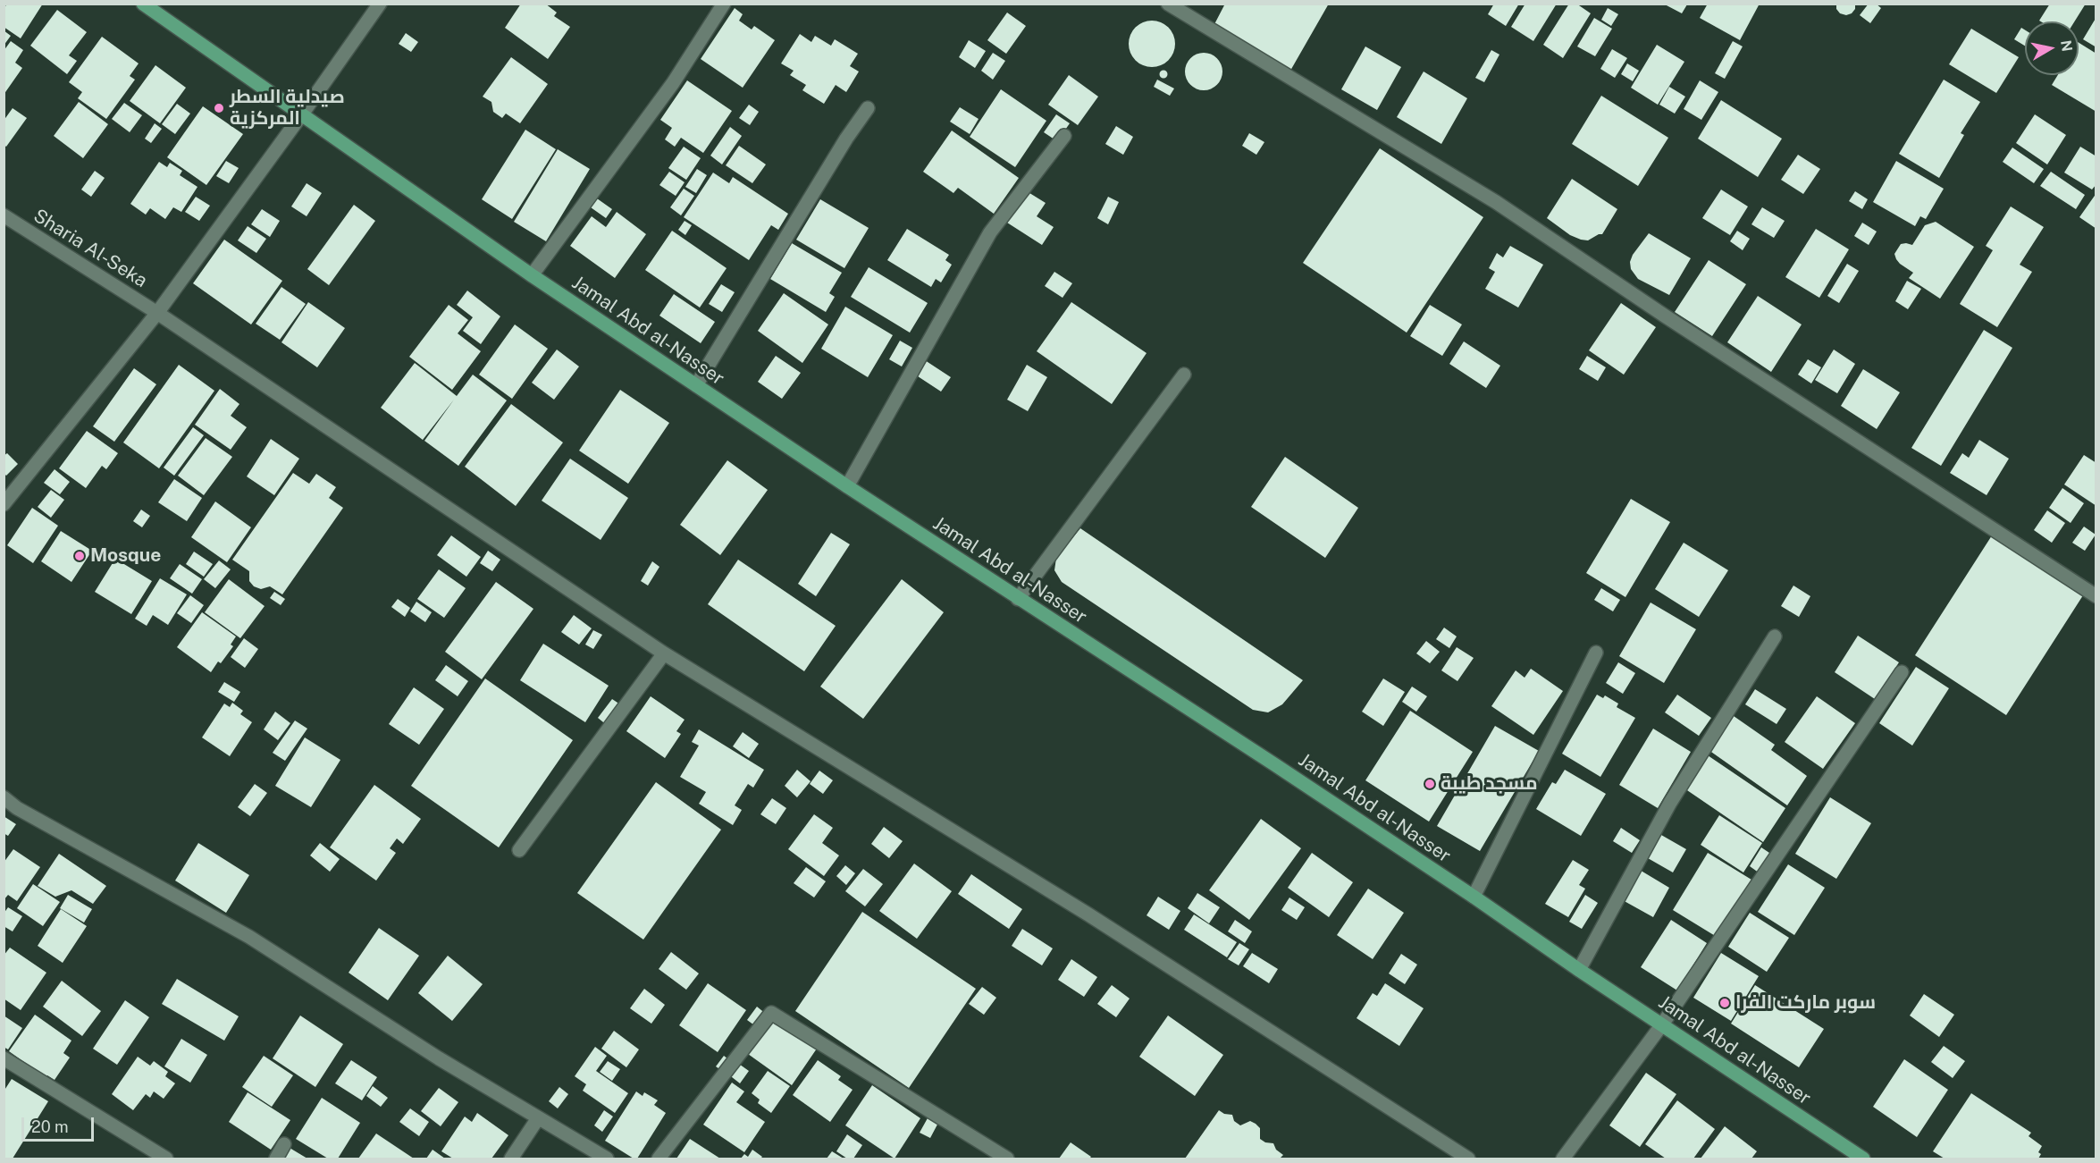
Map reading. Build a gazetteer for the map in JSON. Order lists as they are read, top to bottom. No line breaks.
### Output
{"streets":{"main road":["Jamal Abd al-Nasser"],"street":["Sharia Al-Seka"]},"places":["صيدلية السطر المركزية","Mosque","مسجد طيبة","سوبر ماركت الفرا"],"scale_bar":"20 m","north":"right"}
